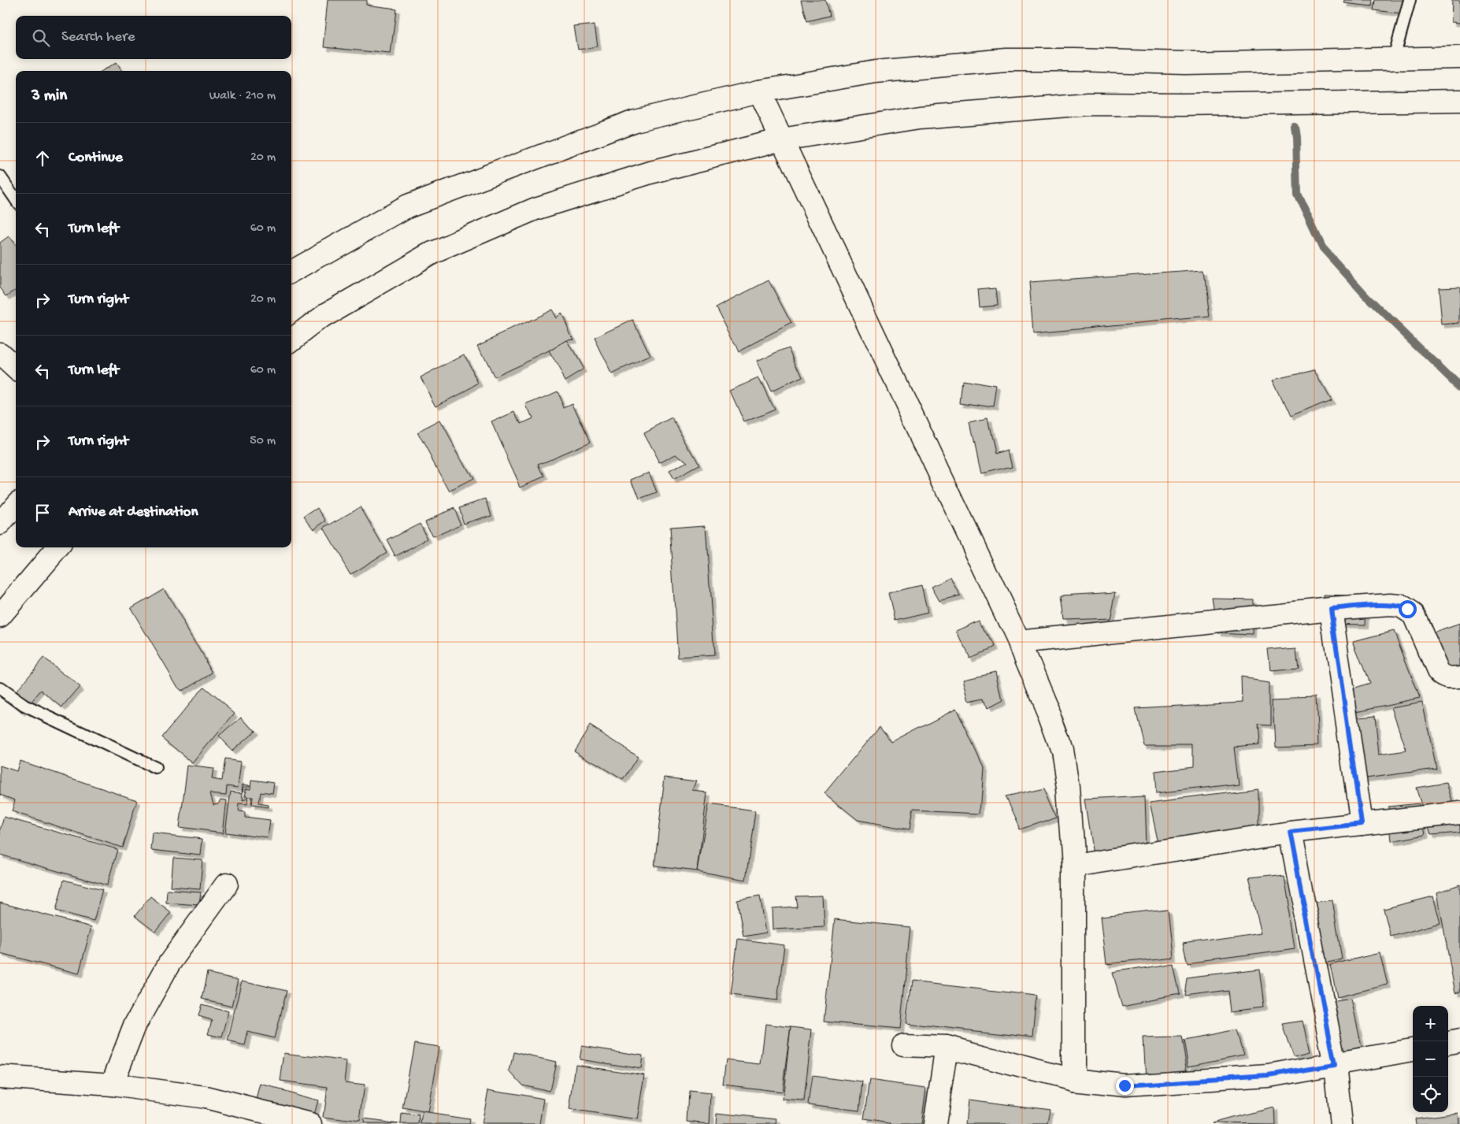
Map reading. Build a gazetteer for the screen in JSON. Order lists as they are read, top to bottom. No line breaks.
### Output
{"page":{"search":"Search here","heading":["3 min","Walk · 210 m"],"list":[["Continue","20 m"],["Turn left","60 m"],["Turn right","20 m"],["Turn left","60 m"],["Turn right","50 m"],"Arrive at destination"],"map_buttons":["+","−"]}}
